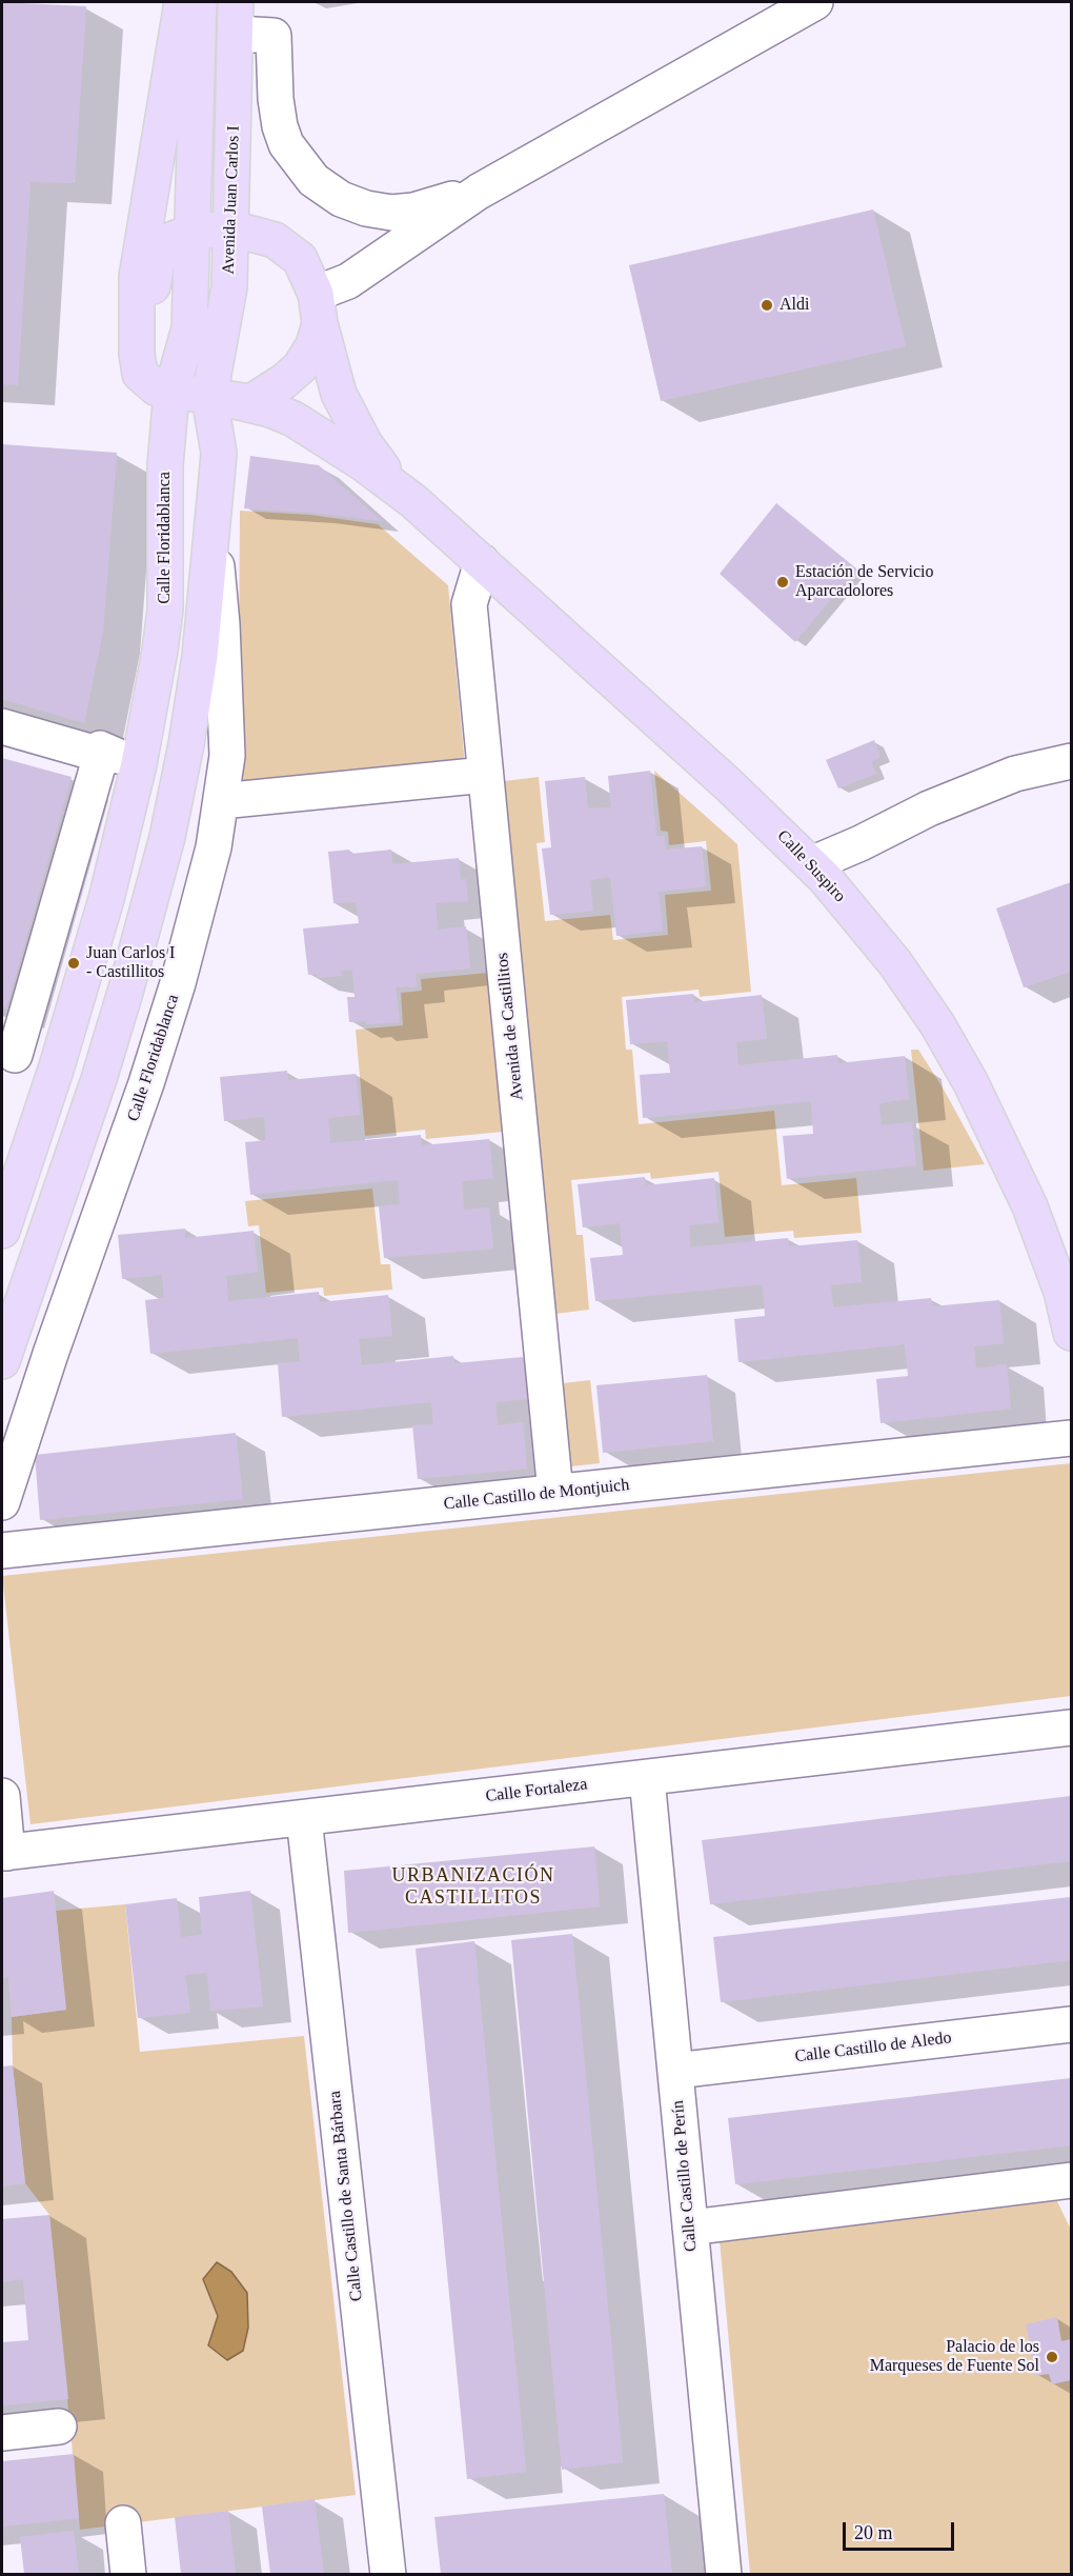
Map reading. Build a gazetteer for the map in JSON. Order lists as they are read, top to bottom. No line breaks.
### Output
{"streets":{"main road":["Avenida Juan Carlos I","Calle Floridablanca","Calle Suspiro"],"street":["Avenida de Castillitos","Calle Castillo de Montjuich","Calle Fortaleza","Calle Castillo de Aledo","Calle Castillo de Perín","Calle Castillo de Santa Bárbara"]},"crossings":[["Avenida Juan Carlos I","Calle Floridablanca"],["Calle Suspiro","Avenida de Castillitos"],["Avenida de Castillitos","Calle Castillo de Montjuich"],["Calle Fortaleza","Calle Castillo de Perín"],["Calle Fortaleza","Calle Castillo de Santa Bárbara"],["Calle Castillo de Aledo","Calle Castillo de Perín"]],"districts":["URBANIZACIÓN CASTILLITOS"],"places":["Aldi","Estación de Servicio Aparcadolores","Juan Carlos I - Castillitos","Palacio de los Marqueses de Fuente Sol"],"scale_bar":"20 m"}
